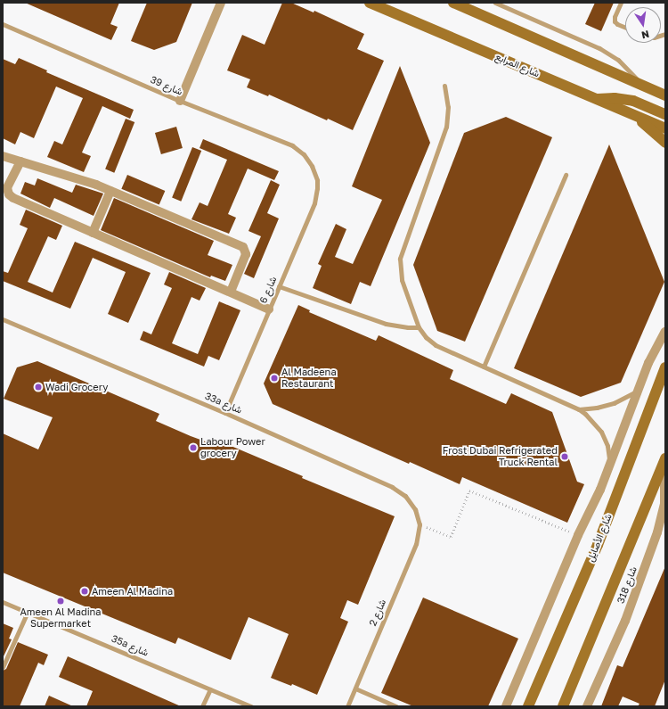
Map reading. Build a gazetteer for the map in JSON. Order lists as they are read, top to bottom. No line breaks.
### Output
{"streets":{"main road":["شارع المرابع","شارع الأصايل"],"street":["شارع 318"],"lane":["شارع 39","شارع 6","33a شارع","شارع 2","35a شارع"]},"crossings":[["شارع 39","شارع 6"],["شارع 6","33a شارع"],["33a شارع","شارع 2"]],"places":["Al Madeena Restaurant","Wadi Grocery","Labour Power grocery","Frost Dubai Refrigerated Truck Rental","Ameen Al Madina","Ameen Al Madina Supermarket"],"north":"bottom"}
